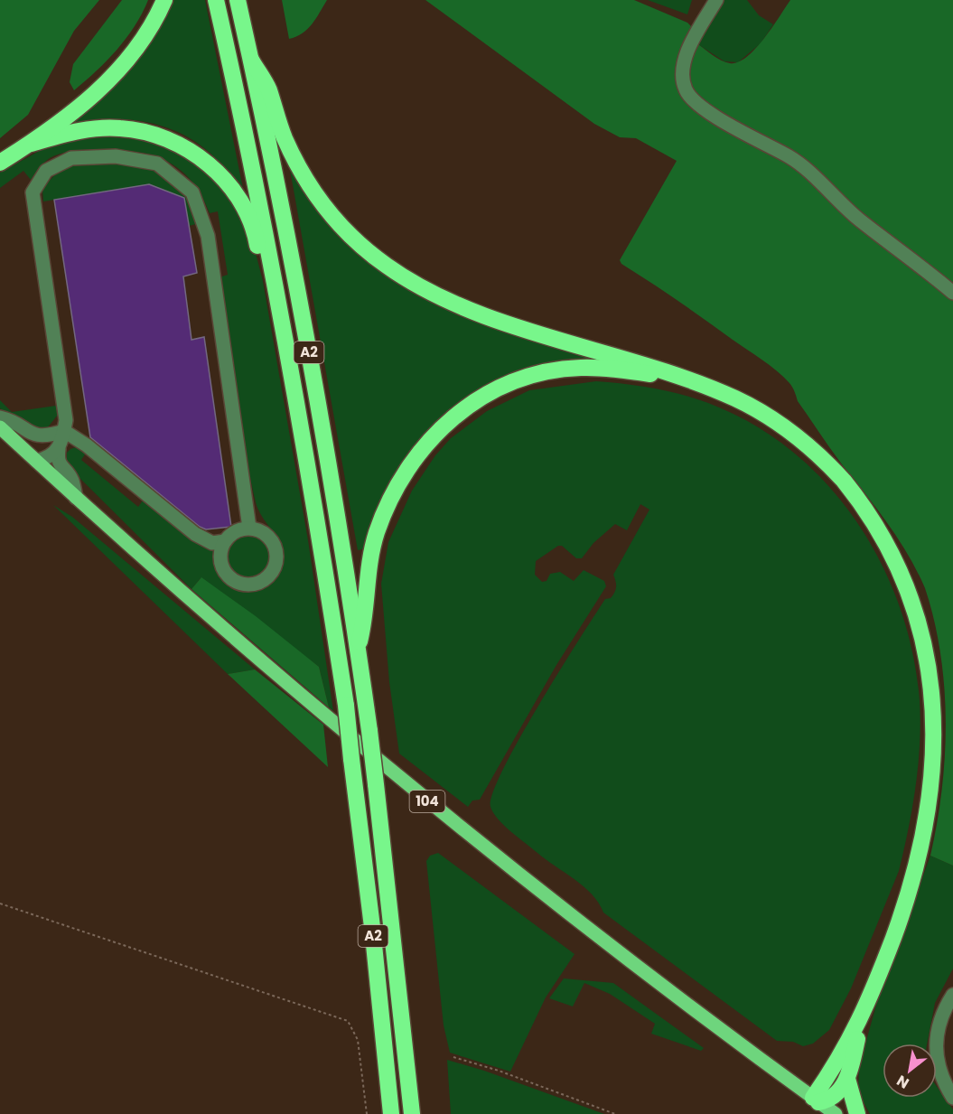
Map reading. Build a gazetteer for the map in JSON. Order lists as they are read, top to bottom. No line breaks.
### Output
{"streets":{"highway":["A2"],"main road":["104"]},"north":"bottom left"}
